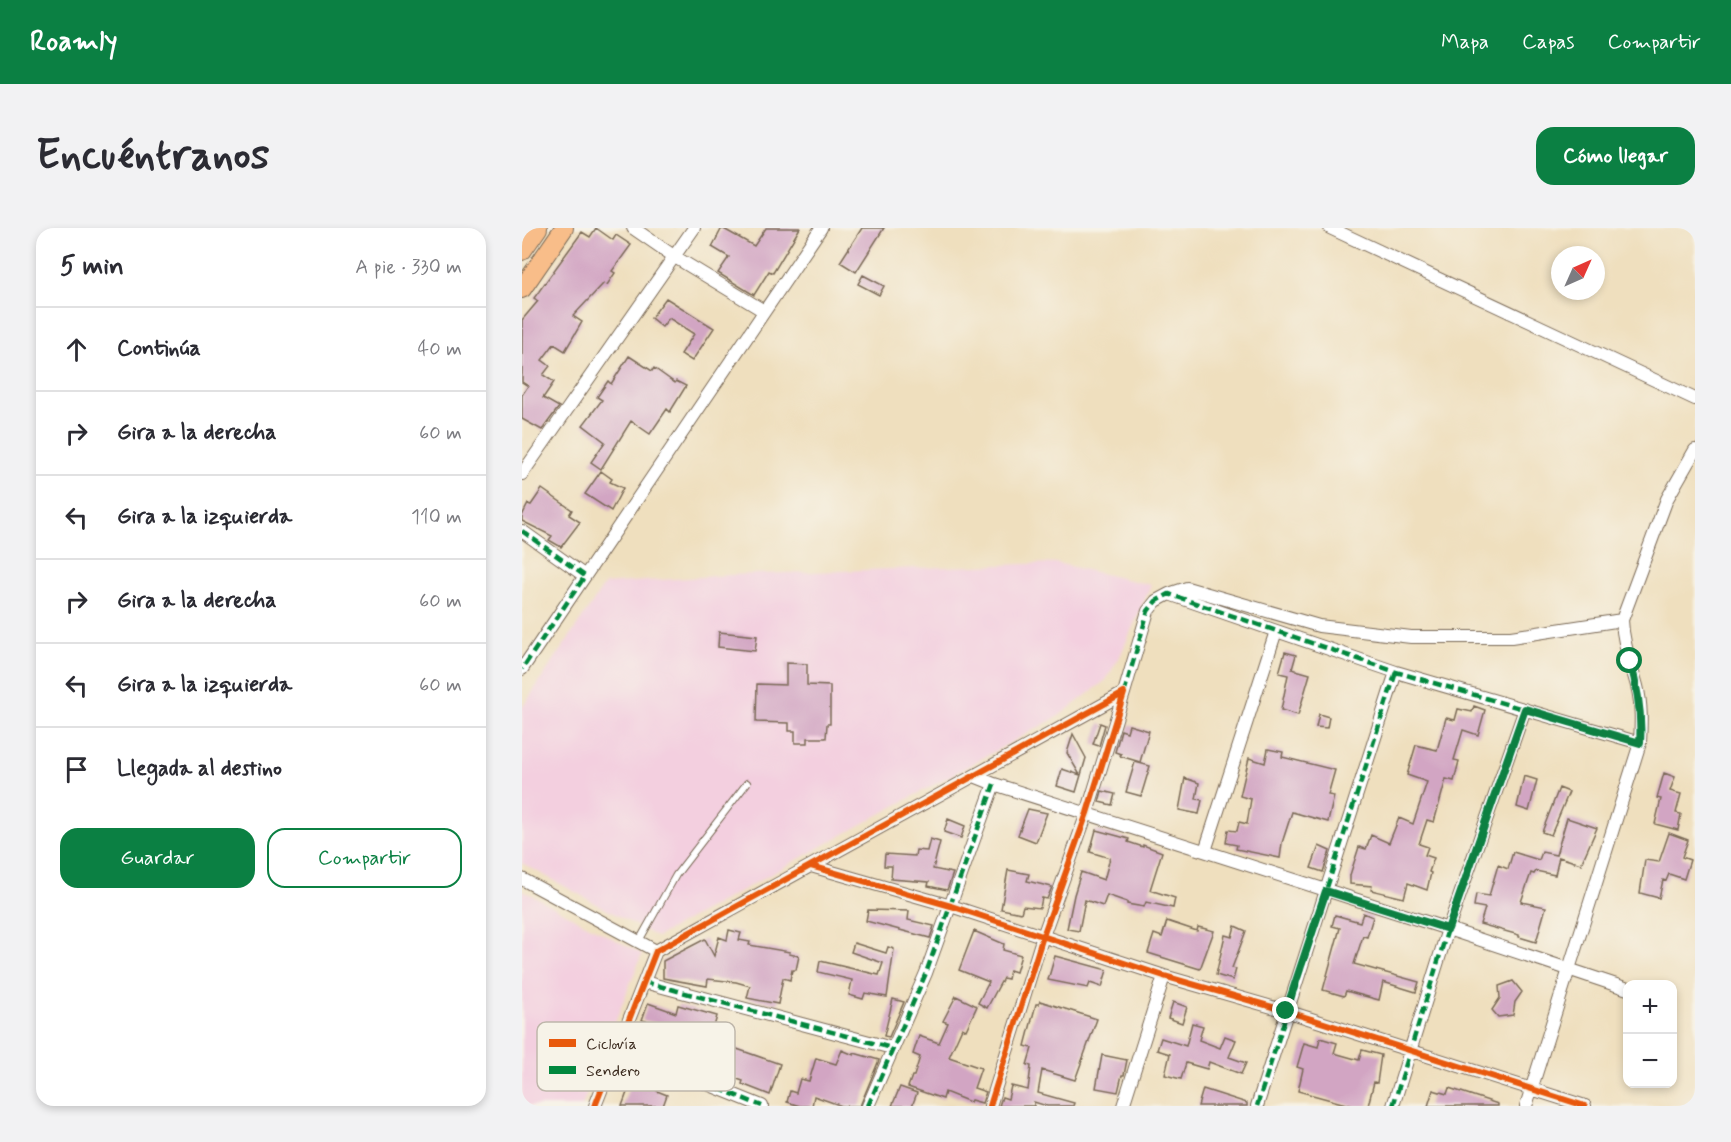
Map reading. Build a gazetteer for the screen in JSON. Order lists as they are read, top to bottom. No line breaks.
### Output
{"legend":["Ciclovía","Sendero"],"north":"top right","page":{"header":"Roamly","nav":["Mapa","Capas","Compartir"],"buttons":["Cómo llegar",["Guardar","Compartir"]],"title":"Encuéntranos","heading":["5 min","A pie · 330 m"],"list":[["Continúa","40 m"],["Gira a la derecha","60 m"],["Gira a la izquierda","110 m"],["Gira a la derecha","60 m"],["Gira a la izquierda","60 m"],"Llegada al destino"],"map_buttons":["+","−"]}}
